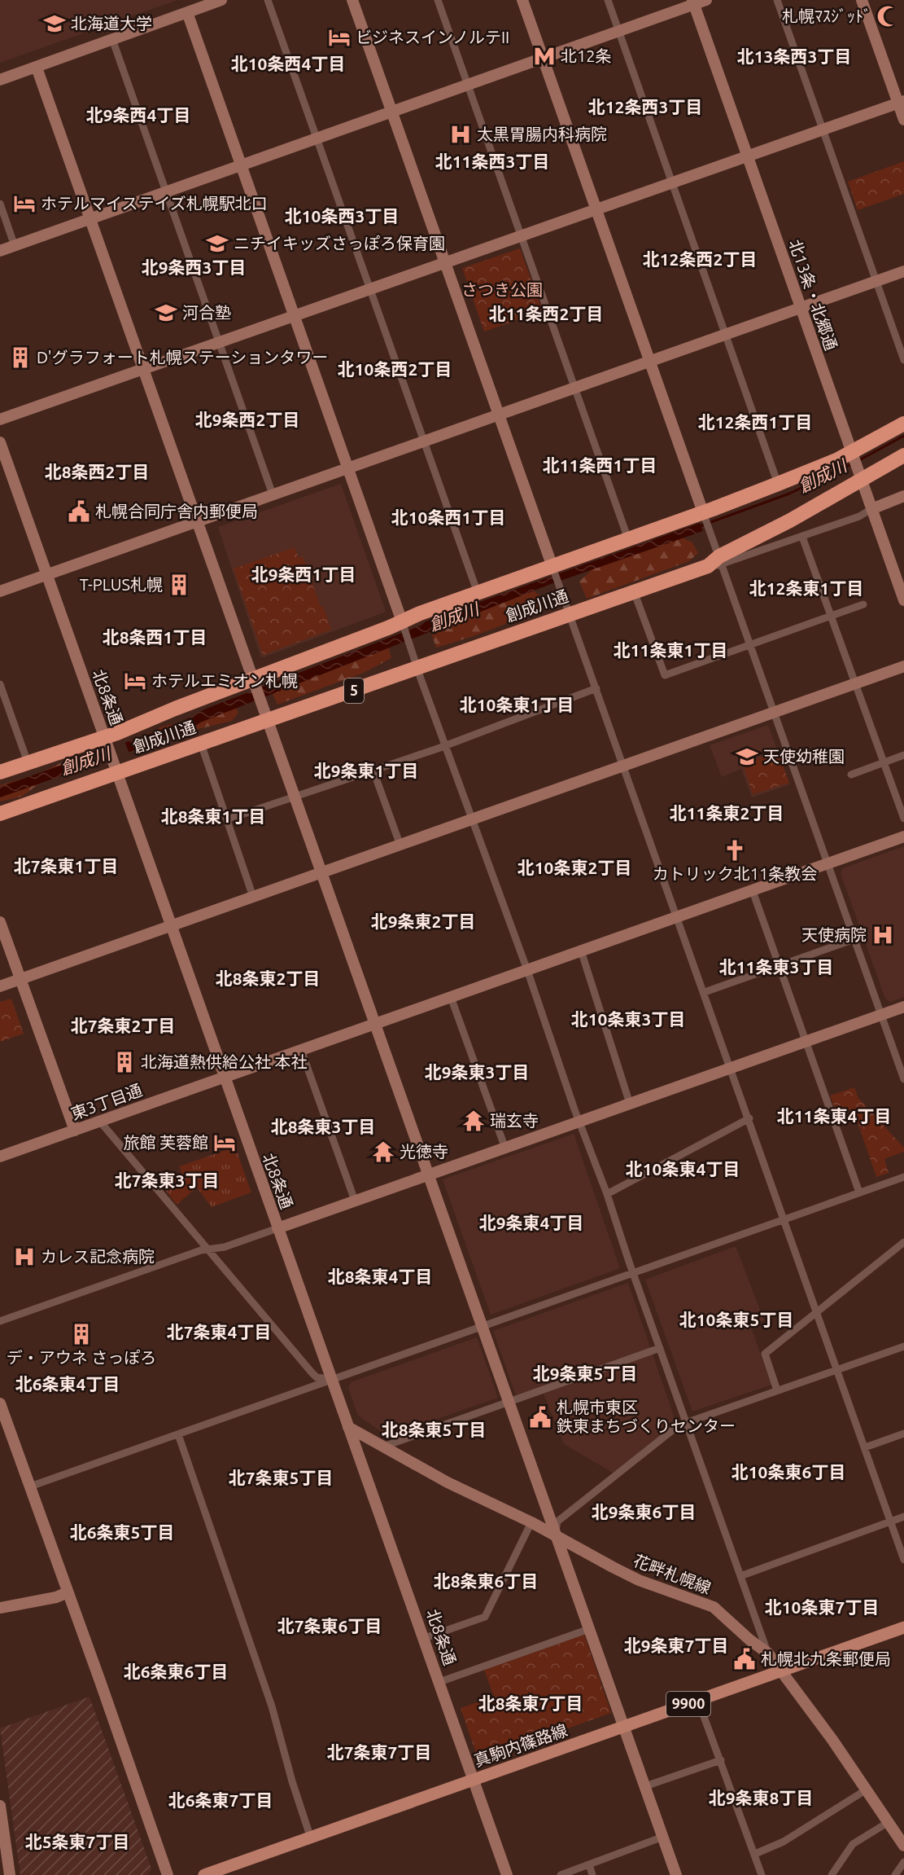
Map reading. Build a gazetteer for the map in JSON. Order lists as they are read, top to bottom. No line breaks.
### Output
{"streets":{"highway":["創成川通","5"],"main road":["9900","真駒内篠路線"],"street":["北13条・北郷通","北8条通","東3丁目通","花畔札幌線"]},"crossings":[["北13条・北郷通","創成川通"],["創成川通","北8条通"],["北8条通","東3丁目通"],["北8条通","花畔札幌線"],["北8条通","真駒内篠路線"],["花畔札幌線","真駒内篠路線"]],"districts":["北13条西3丁目","北10条西4丁目","北12条西3丁目","北9条西4丁目","北11条西3丁目","北10条西3丁目","北12条西2丁目","北9条西3丁目","北11条西2丁目","北10条西2丁目","北9条西2丁目","北12条西1丁目","北11条西1丁目","北8条西2丁目","北10条西1丁目","北9条西1丁目","北12条東1丁目","北8条西1丁目","北11条東1丁目","北10条東1丁目","北9条東1丁目","北11条東2丁目","北8条東1丁目","北7条東1丁目","北10条東2丁目","北9条東2丁目","北11条東3丁目","北8条東2丁目","北10条東3丁目","北7条東2丁目","北9条東3丁目","北11条東4丁目","北8条東3丁目","北10条東4丁目","北7条東3丁目","北9条東4丁目","北8条東4丁目","北10条東5丁目","北7条東4丁目","北9条東5丁目","北6条東4丁目","北8条東5丁目","北10条東6丁目","北7条東5丁目","北9条東6丁目","北6条東5丁目","北8条東6丁目","北10条東7丁目","北7条東6丁目","北9条東7丁目","北6条東6丁目","北8条東7丁目","北7条東7丁目","北9条東8丁目","北6条東7丁目","北5条東7丁目"],"water":["創成川"],"parks":["さつき公園"],"places":{"mosque":["札幌ﾏｽｼﾞｯﾄﾞ"],"school or university":["北海道大学","ニチイキッズさっぽろ保育園","河合塾","天使幼稚園"],"hotel":["ビジネスインノルテII","ホテルマイステイズ札幌駅北口","ホテルエミオン札幌","旅館 芙蓉館"],"metro station":["北12条"],"hospital":["太黒胃腸内科病院","天使病院","カレス記念病院"],"building":["D'グラフォート札幌ステーションタワー","T-PLUS札幌","北海道熱供給公社 本社","デ・アウネ さっぽろ"],"public building":["札幌合同庁舎内郵便局","札幌市東区 鉄東まちづくりセンター","札幌北九条郵便局"],"church":["カトリック北11条教会"],"temple":["瑞玄寺","光徳寺"]}}
